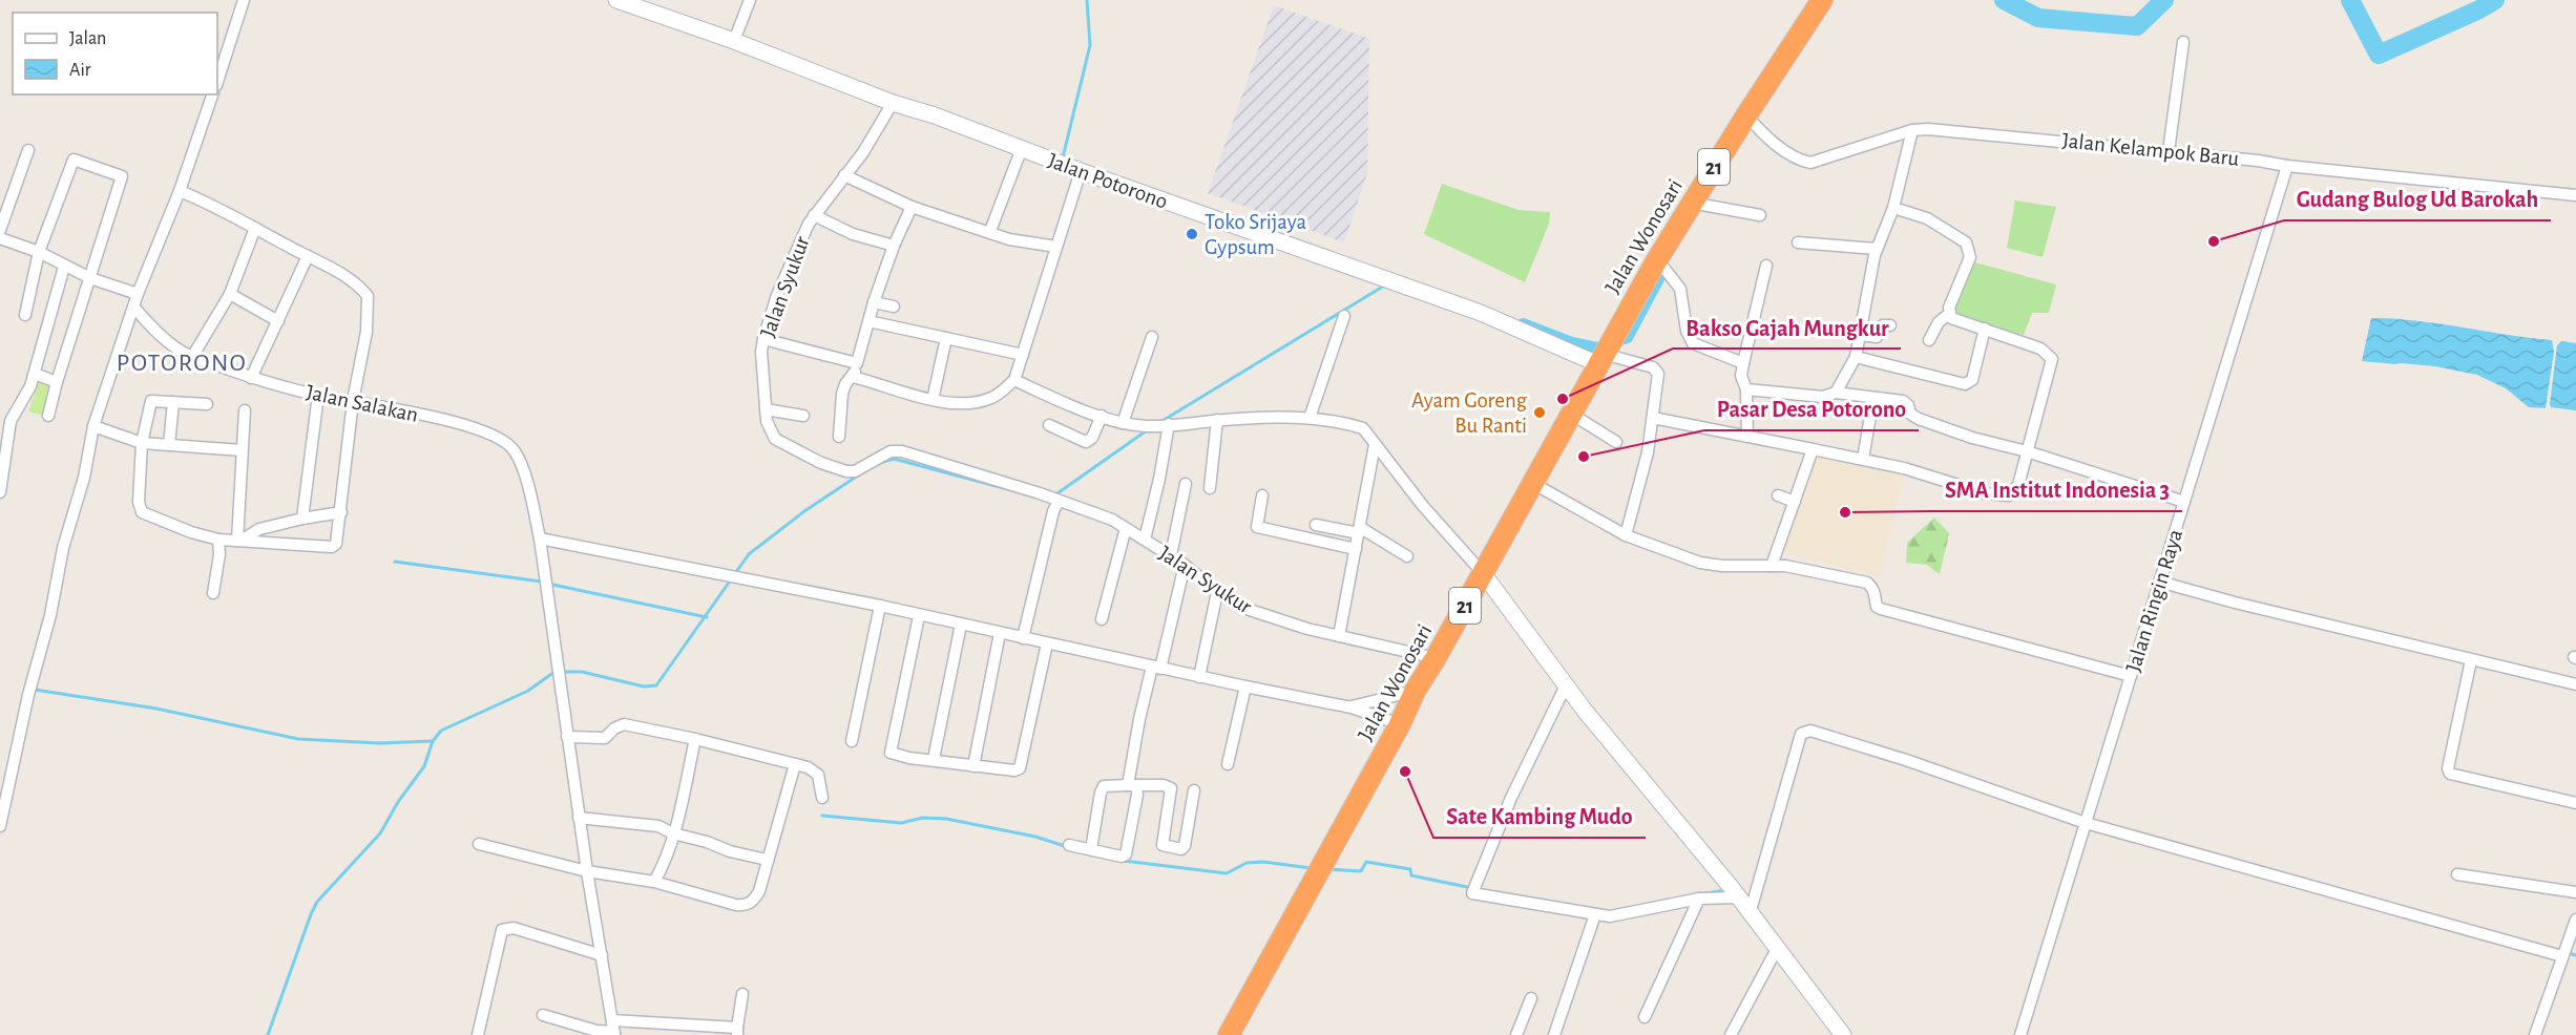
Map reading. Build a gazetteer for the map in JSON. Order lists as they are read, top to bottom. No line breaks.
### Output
{"streets":{"highway":["21","Jalan Wonosari"],"street":["Jalan Kelampok Baru","Jalan Potorono","Jalan Syukur","Jalan Salakan","Jalan Ringin Raya"]},"crossings":[["Jalan Kelampok Baru","Jalan Wonosari"],["Jalan Kelampok Baru","Jalan Ringin Raya"],["Jalan Potorono","Jalan Wonosari"],["Jalan Potorono","Jalan Syukur"],["Jalan Wonosari","Jalan Syukur"]],"districts":["POTORONO"],"places":["Toko Srijaya Gypsum","Gudang Bulog Ud Barokah","Bakso Gajah Mungkur","Ayam Goreng Bu Ranti","Pasar Desa Potorono","SMA Institut Indonesia 3","Sate Kambing Mudo"],"legend":["Jalan","Air"]}
